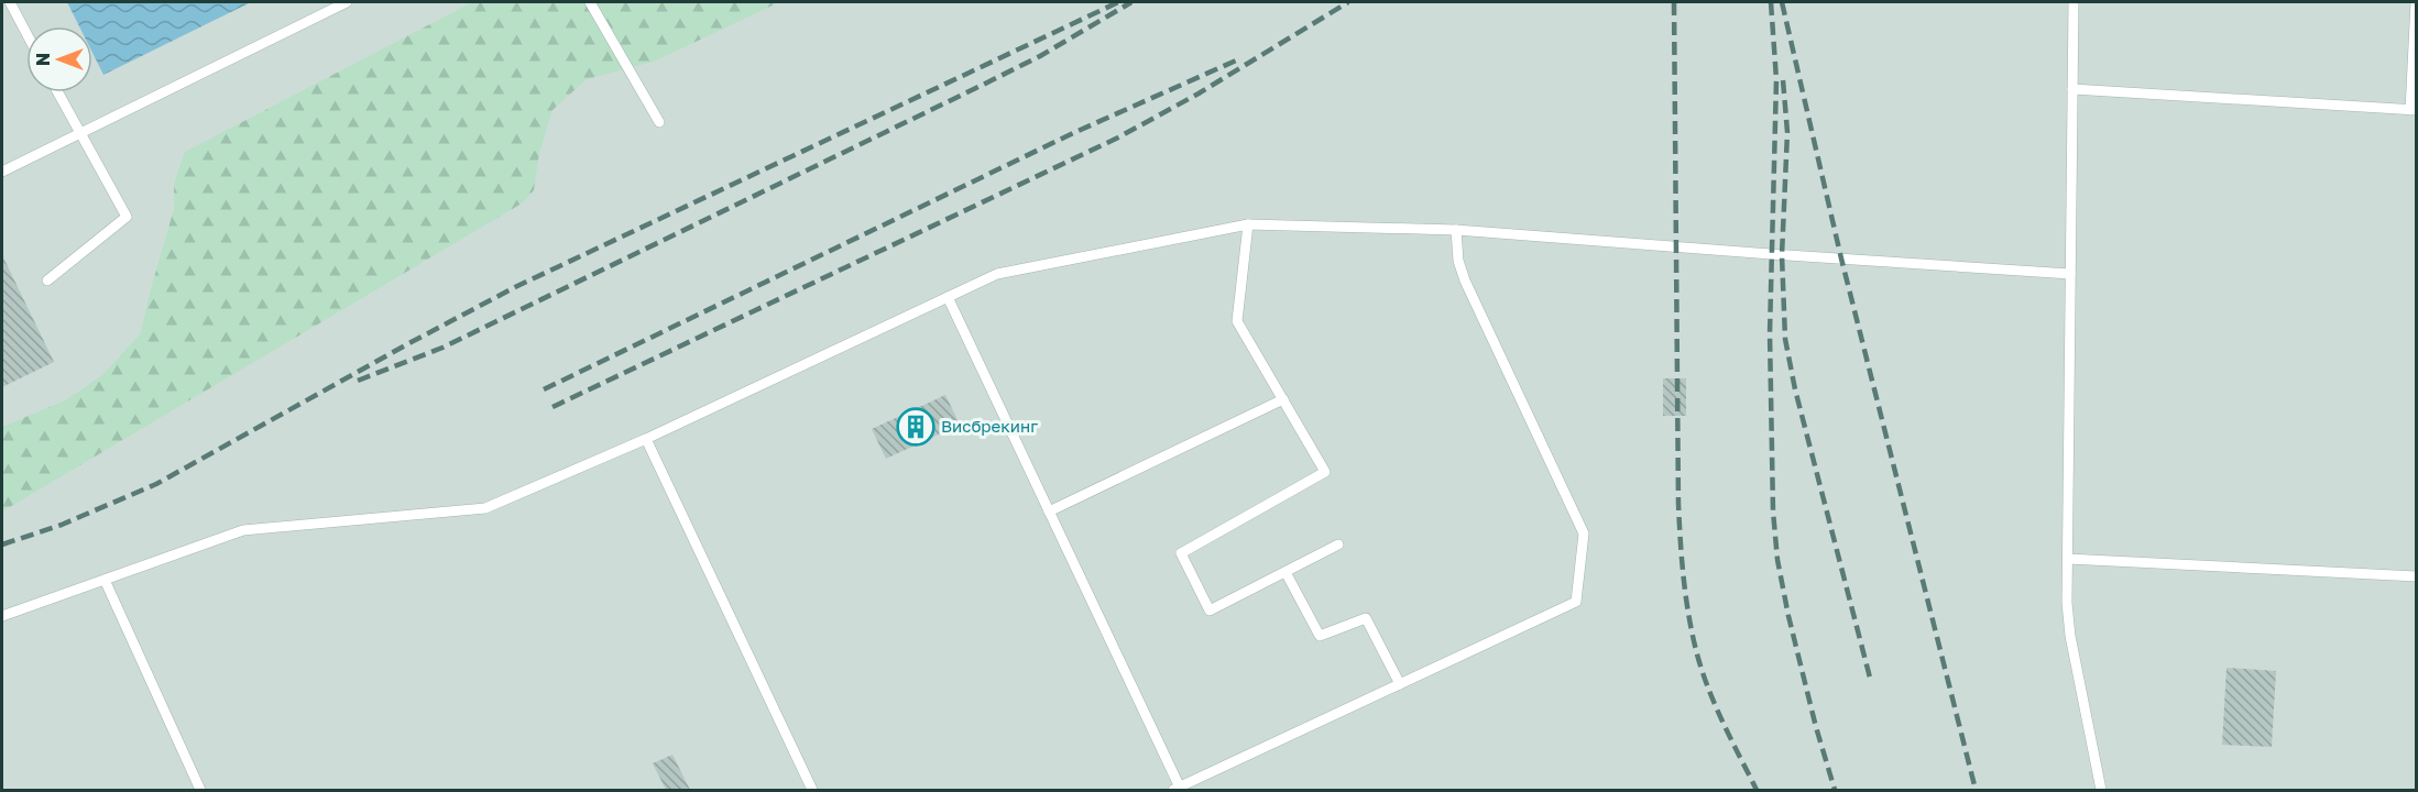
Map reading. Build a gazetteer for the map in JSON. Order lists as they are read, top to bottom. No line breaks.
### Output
{"places":{"building":["Висбрекинг"]},"north":"left"}
